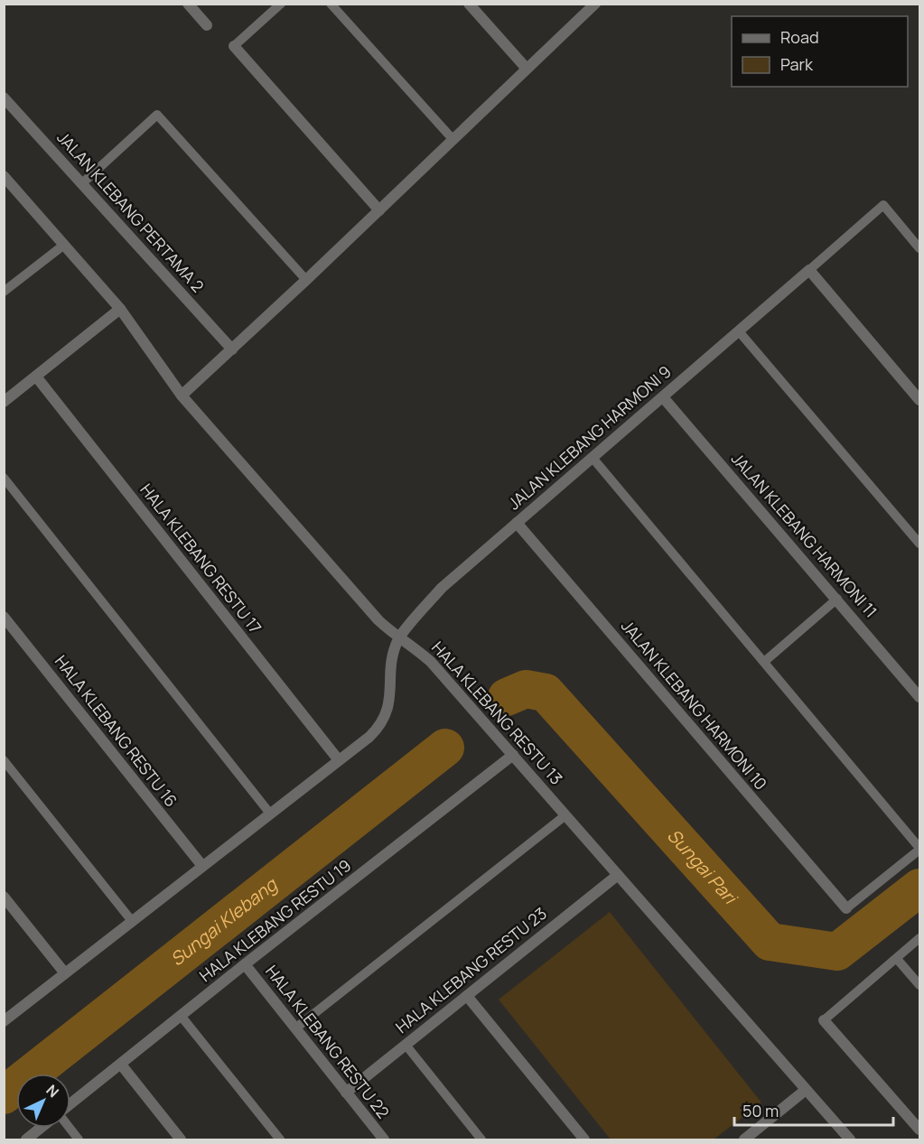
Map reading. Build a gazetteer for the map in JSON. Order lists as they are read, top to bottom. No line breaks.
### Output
{"streets":{"street":["JALAN KLEBANG PERTAMA 2","JALAN KLEBANG HARMONI 9","JALAN KLEBANG HARMONI 11","HALA KLEBANG RESTU 17","JALAN KLEBANG HARMONI 10","HALA KLEBANG RESTU 13","HALA KLEBANG RESTU 16","HALA KLEBANG RESTU 19","HALA KLEBANG RESTU 23","HALA KLEBANG RESTU 22"]},"crossings":[["JALAN KLEBANG HARMONI 9","JALAN KLEBANG HARMONI 11"],["JALAN KLEBANG HARMONI 9","JALAN KLEBANG HARMONI 10"],["JALAN KLEBANG HARMONI 9","HALA KLEBANG RESTU 13"],["HALA KLEBANG RESTU 13","HALA KLEBANG RESTU 19"],["HALA KLEBANG RESTU 13","HALA KLEBANG RESTU 23"],["HALA KLEBANG RESTU 19","HALA KLEBANG RESTU 22"],["HALA KLEBANG RESTU 23","HALA KLEBANG RESTU 22"]],"water":["Sungai Pari","Sungai Klebang"],"legend":["Road","Park"],"scale_bar":"50 m","north":"top right"}
